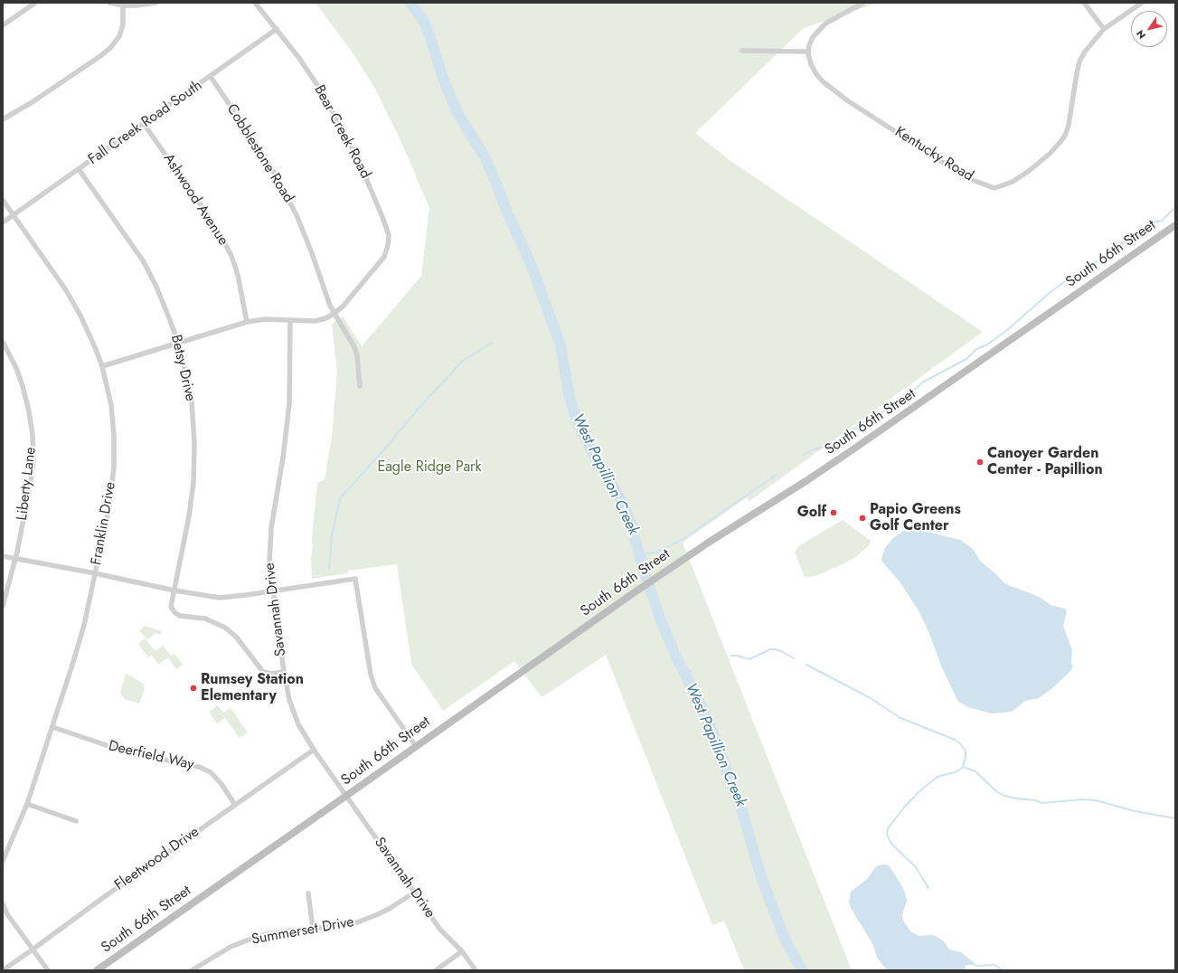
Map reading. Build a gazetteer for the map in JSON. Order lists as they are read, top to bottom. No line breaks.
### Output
{"streets":{"street":["Fall Creek Road South","Bear Creek Road","Cobblestone Road","Kentucky Road","Ashwood Avenue","South 66th Street","Betsy Drive","Liberty Lane","Franklin Drive","Savannah Drive","Deerfield Way","Fleetwood Drive","Summerset Drive"]},"crossings":[["Fall Creek Road South","Bear Creek Road"],["Fall Creek Road South","Cobblestone Road"],["Fall Creek Road South","Ashwood Avenue"],["Fall Creek Road South","Betsy Drive"],["Fall Creek Road South","Franklin Drive"],["Bear Creek Road","Cobblestone Road"],["South 66th Street","Savannah Drive"],["Betsy Drive","Savannah Drive"],["Franklin Drive","Deerfield Way"],["Savannah Drive","Fleetwood Drive"],["Savannah Drive","Summerset Drive"],["Deerfield Way","Fleetwood Drive"]],"water":["West Papillion Creek"],"parks":["Eagle Ridge Park"],"places":["Canoyer Garden Center - Papillion","Golf","Papio Greens Golf Center","Rumsey Station Elementary"],"north":"bottom left"}
